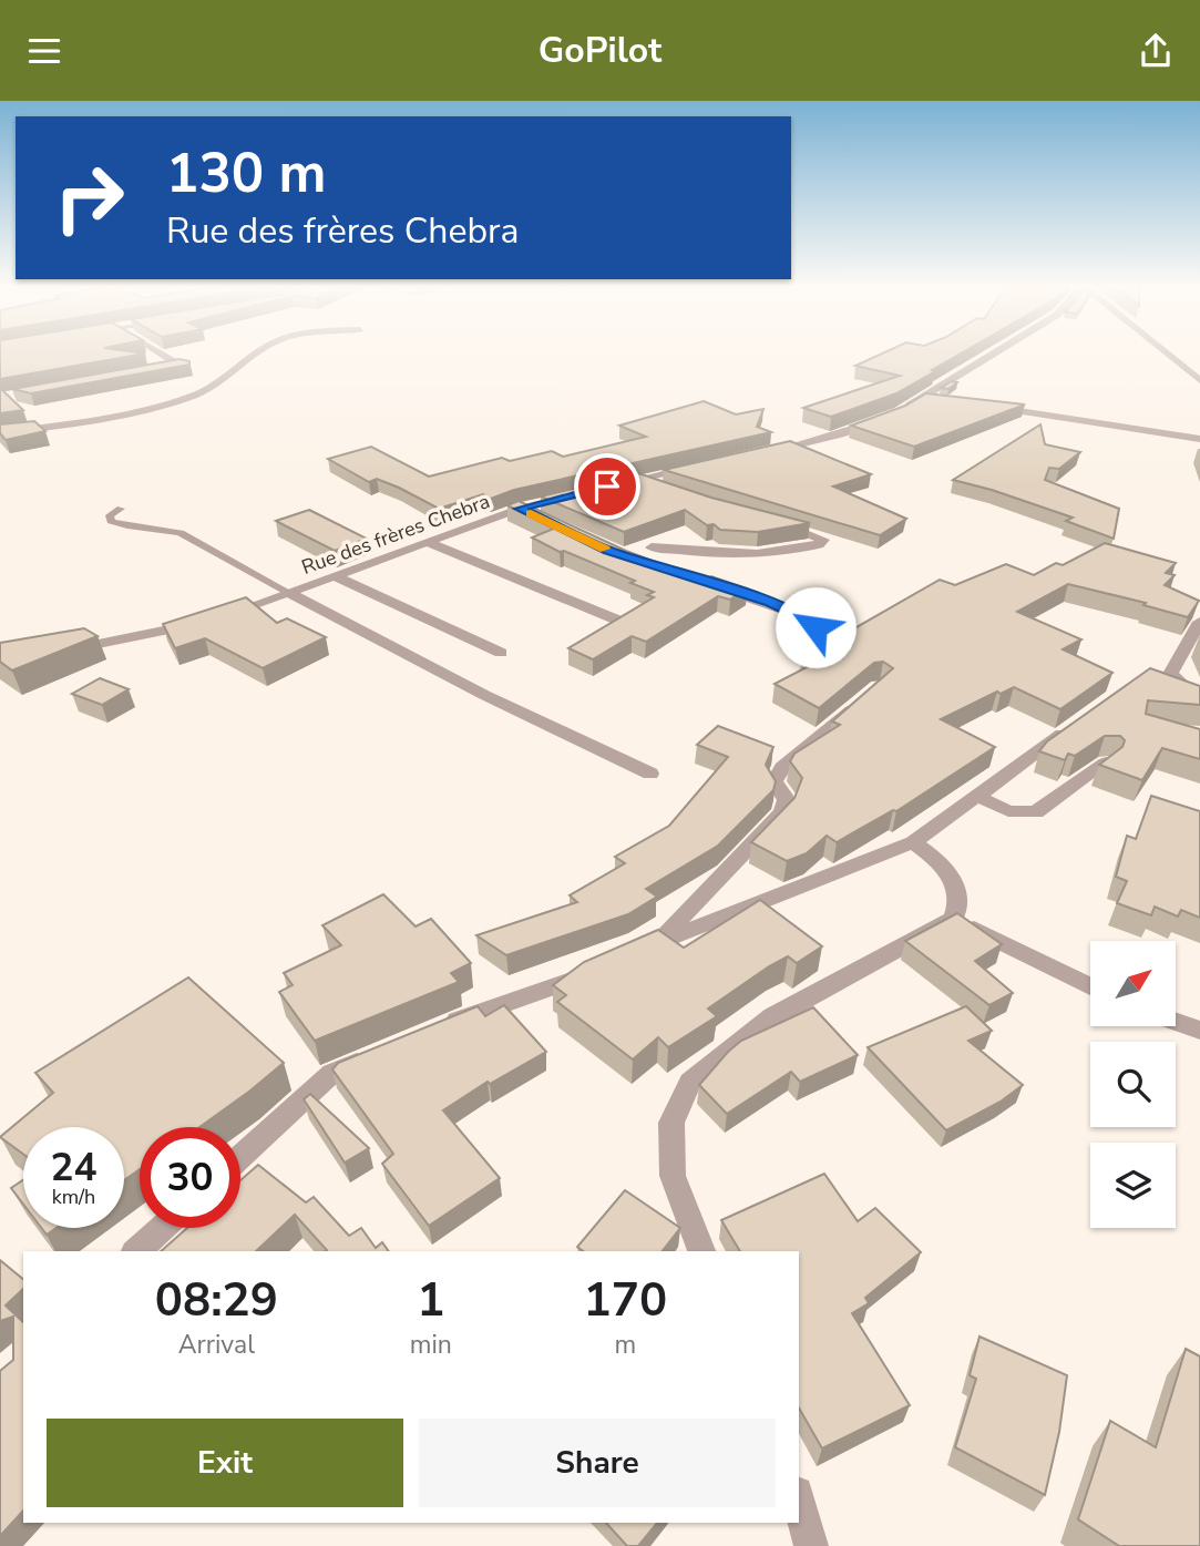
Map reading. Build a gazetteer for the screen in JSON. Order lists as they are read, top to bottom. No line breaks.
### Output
{"streets":{"street":["Rue des frères Chebra"]},"north":"top right","page":{"header":"GoPilot","turn":["130 m","Rue des frères Chebra"],"speed":"24 km/h","limit":"30","eta":["08:29","Arrival","1","min","170","m"],"buttons":["Exit","Share"]}}
